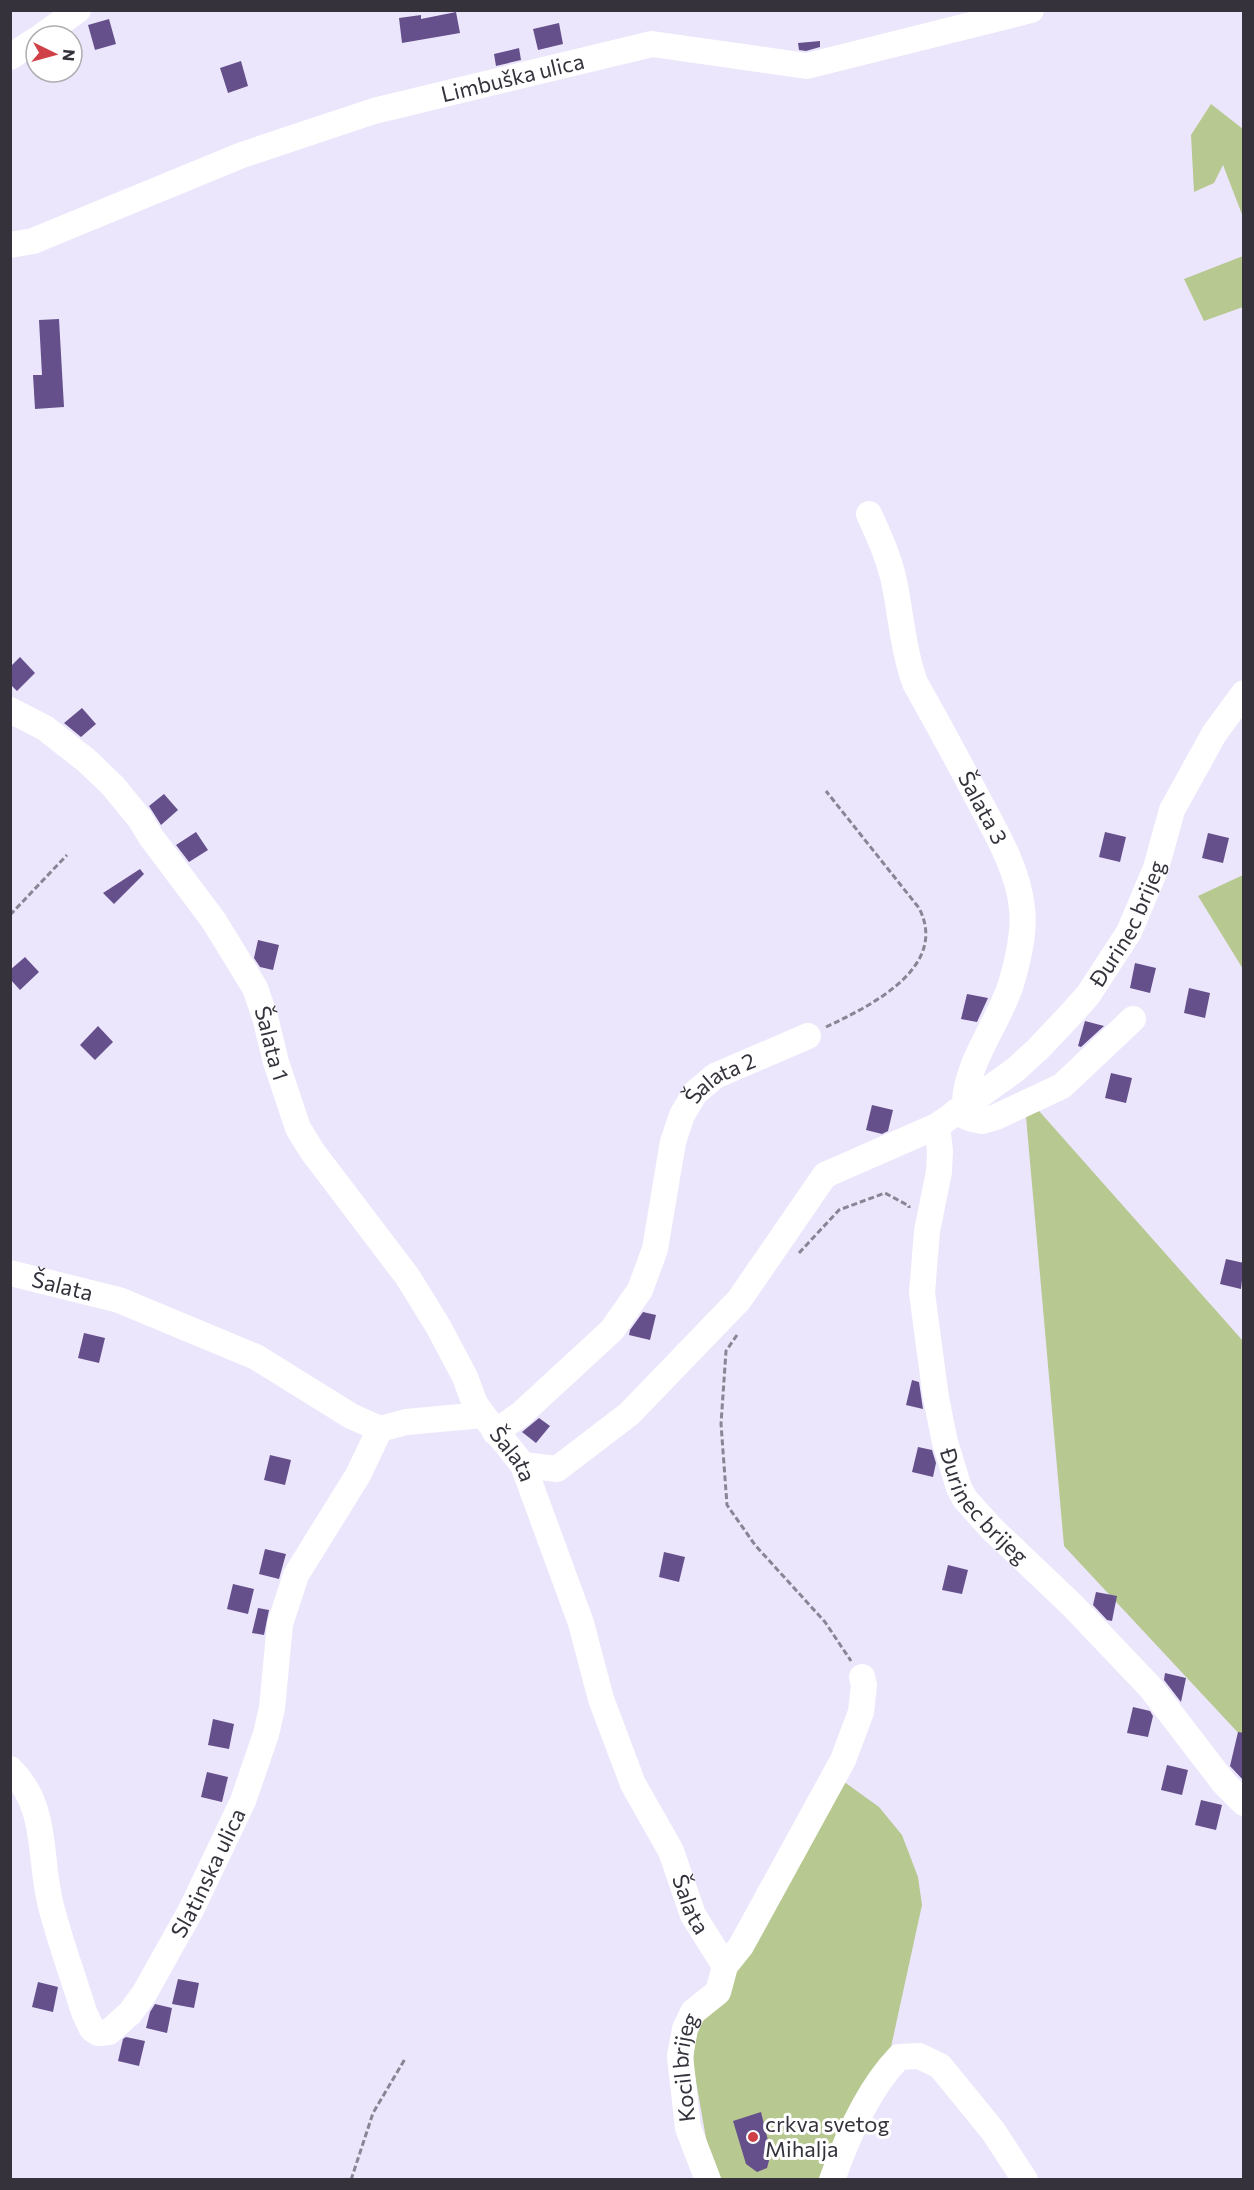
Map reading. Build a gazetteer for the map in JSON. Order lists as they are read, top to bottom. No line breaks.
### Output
{"streets":{"street":["Limbuška ulica","Šalata 3","Đurinec brijeg","Šalata 1","Šalata 2","Šalata","Slatinska ulica","Kocil brijeg"]},"crossings":[["Šalata 3","Đurinec brijeg"],["Đurinec brijeg","Šalata"],["Šalata 1","Šalata 2"],["Šalata 1","Šalata"],["Šalata 2","Šalata"],["Šalata","Slatinska ulica"],["Šalata","Kocil brijeg"]],"places":["crkva svetog Mihalja"],"north":"right"}
